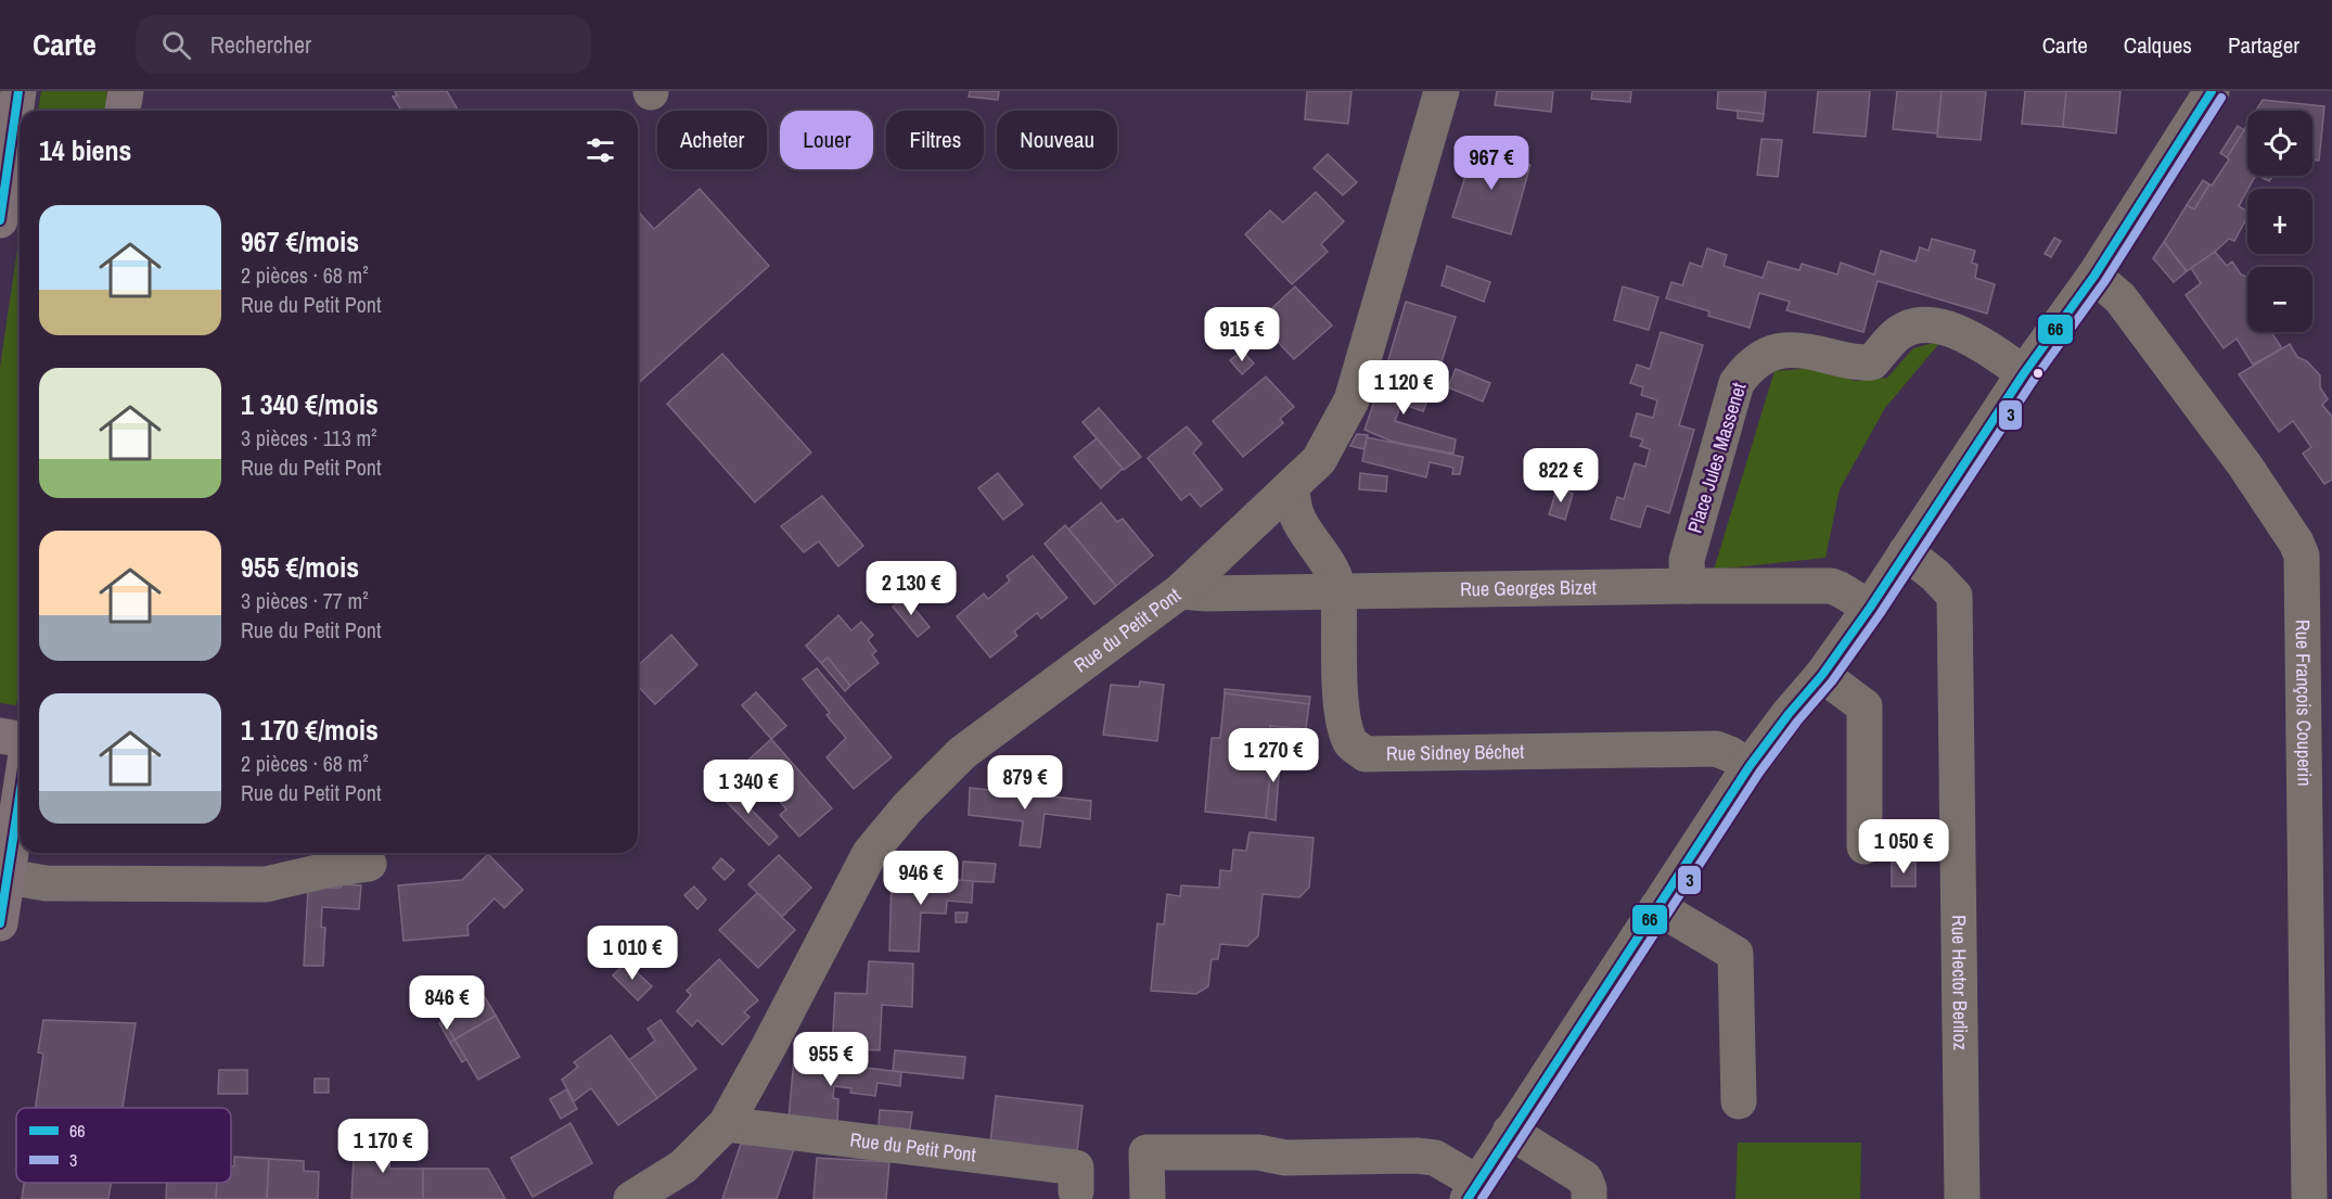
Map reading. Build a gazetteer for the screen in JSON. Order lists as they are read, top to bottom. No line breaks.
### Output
{"streets":{"street":["Place Jules Massenet","Rue Georges Bizet","Rue du Petit Pont","Rue François Couperin","Rue Sidney Béchet","Rue Hector Berlioz"]},"crossings":[["Place Jules Massenet","Rue Georges Bizet"],["Rue Georges Bizet","Rue du Petit Pont"],["Rue Georges Bizet","Rue Sidney Béchet"],["Rue du Petit Pont","Rue Sidney Béchet"]],"lines":["transit line 66","transit line 3"],"legend":["66","3"],"page":{"header":"Carte","search":"Rechercher","nav":["Carte","Calques","Partager"],"map_buttons":["+","−"],"chip":["Acheter","Louer","Filtres","Nouveau"],"heading":"14 biens","price":["967 €","915 €","1 120 €","822 €","2 130 €","1 270 €","879 €","1 340 €","1 050 €","946 €","1 010 €","846 €","955 €","1 170 €"],"list":[{"name":"967 €/mois","note":"2 pièces · 68 m² · Rue du Petit Pont"},{"name":"1 340 €/mois","note":"3 pièces · 113 m² · Rue du Petit Pont"},{"name":"955 €/mois","note":"3 pièces · 77 m² · Rue du Petit Pont"},{"name":"1 170 €/mois","note":"2 pièces · 68 m² · Rue du Petit Pont"}]}}
